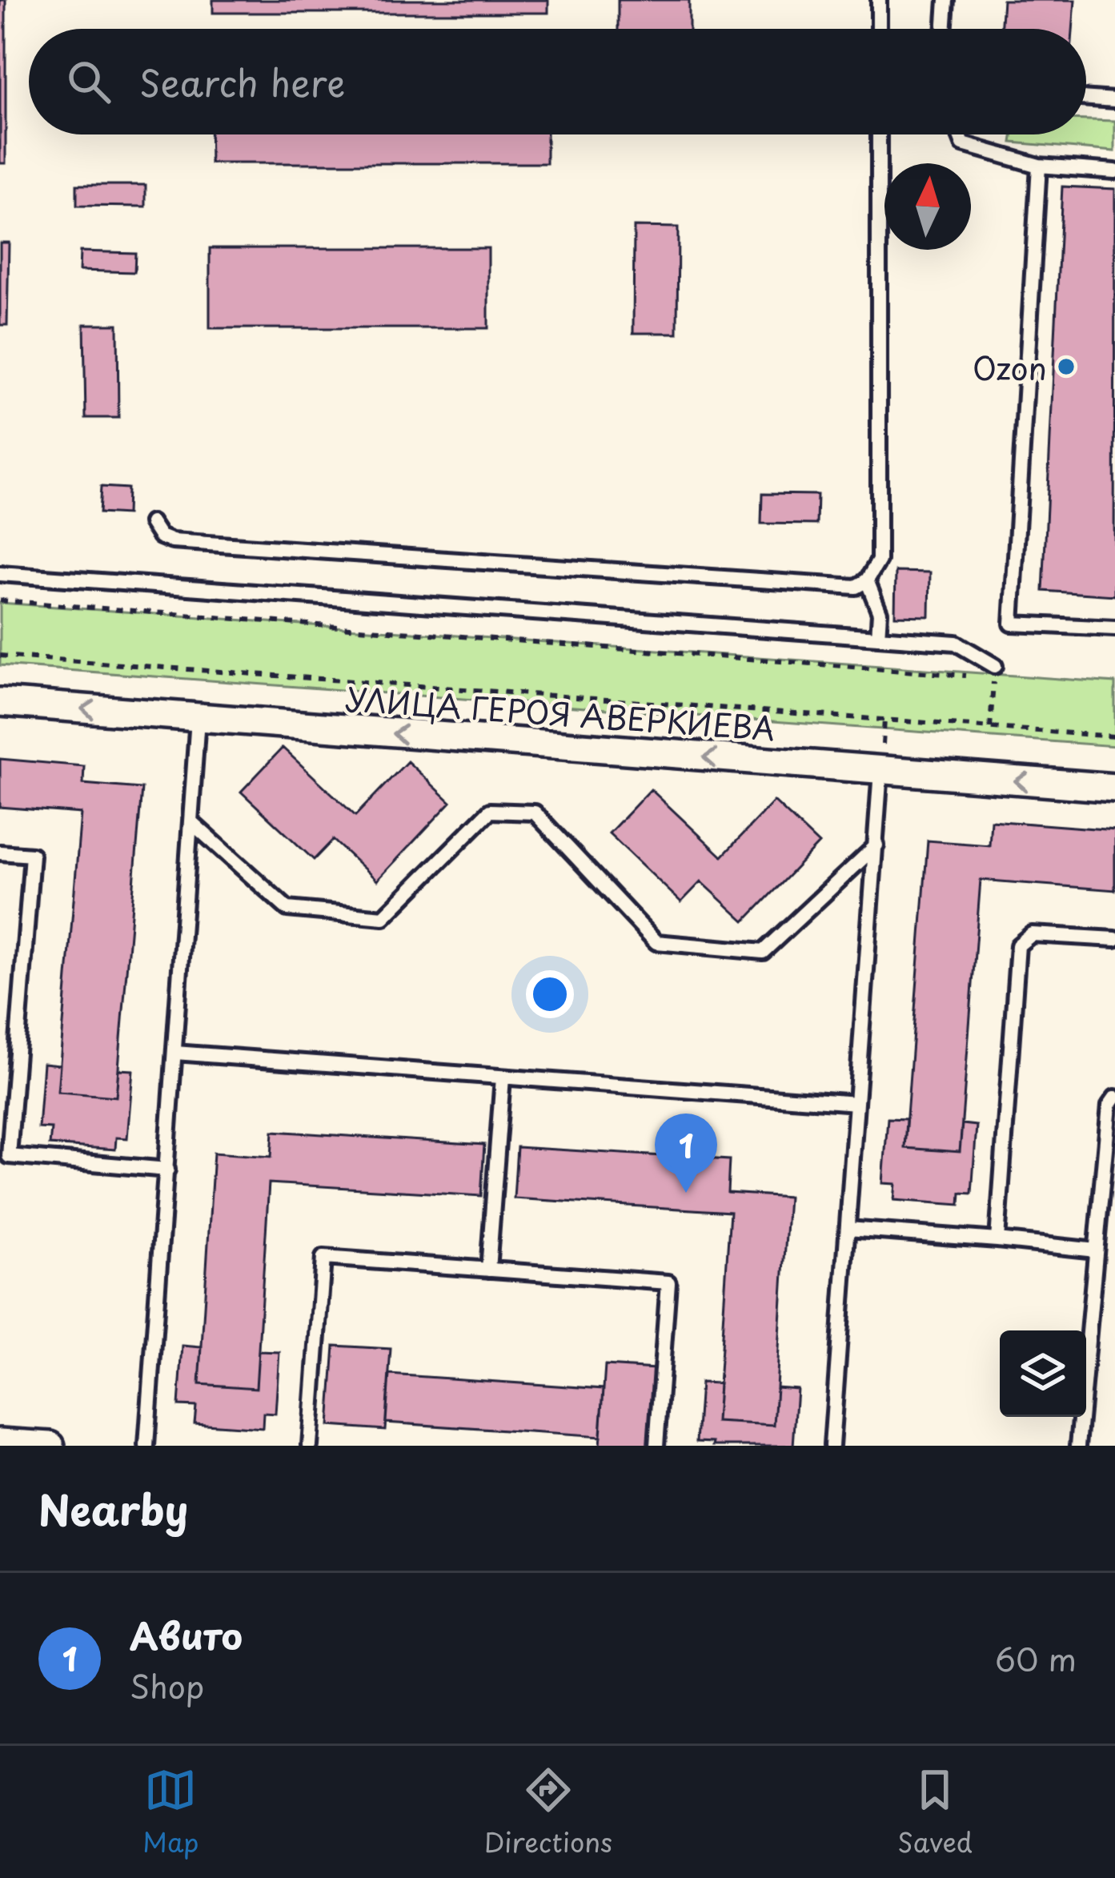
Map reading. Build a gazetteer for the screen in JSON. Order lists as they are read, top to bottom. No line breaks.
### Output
{"streets":{"street":["УЛИЦА ГЕРОЯ АВЕРКИЕВА"]},"one_way":["УЛИЦА ГЕРОЯ АВЕРКИЕВА"],"places":["Ozon"],"north":"top","page":{"search":"Search here","pins":"1","heading":"Nearby","list":[{"mark":"1","name":"Авито","note":"Shop","value":"60 m"}],"nav":["Map","Directions","Saved"]}}
